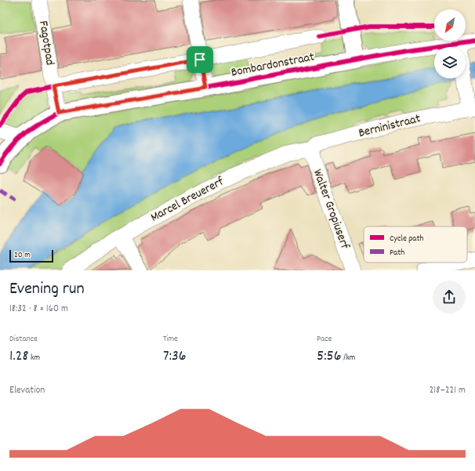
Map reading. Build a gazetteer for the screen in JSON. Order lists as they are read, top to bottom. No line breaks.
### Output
{"streets":{"street":["Fagotpad","Bombardonstraat","Berninistraat","Marcel Breuererf","Walter Gropiuserf"]},"crossings":[["Fagotpad","Bombardonstraat"],["Bombardonstraat","Berninistraat"],["Berninistraat","Marcel Breuererf"],["Berninistraat","Walter Gropiuserf"],["Marcel Breuererf","Walter Gropiuserf"]],"legend":["Cycle path","Path"],"scale_bar":"20 m","north":"bottom left","page":{"scale":"20 m","heading":["Evening run","18:32 · 8 × 160 m"],"stats":[["Distance","1.28 km"],["Time","7:36"],["Pace","5:56 /km"]],"chart":["Elevation","218–221 m"]}}
